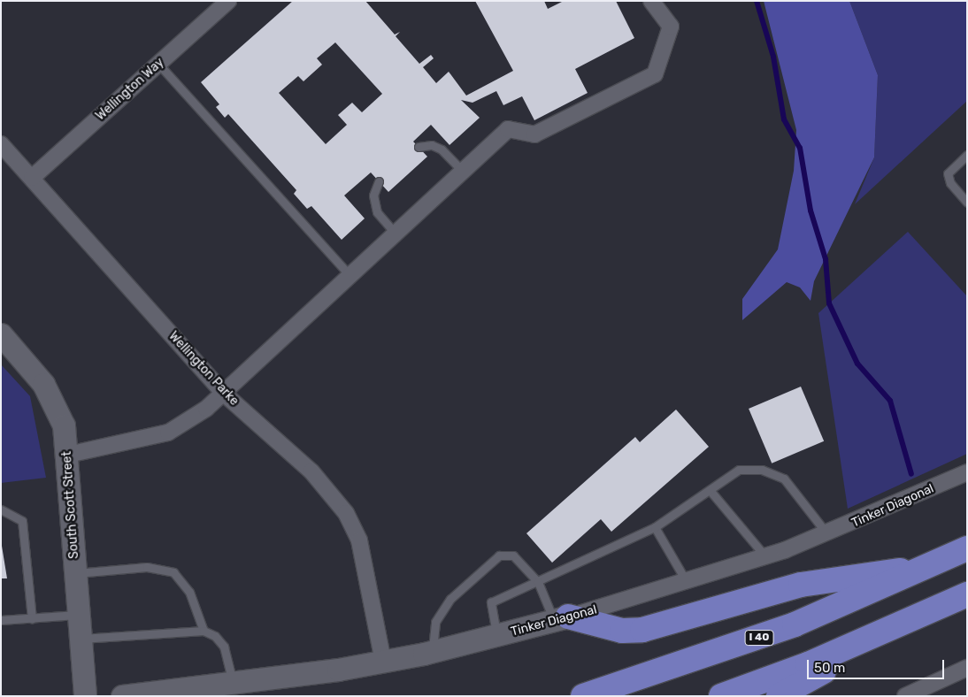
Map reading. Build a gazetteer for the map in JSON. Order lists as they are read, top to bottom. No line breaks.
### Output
{"streets":{"highway":["I 40"],"street":["Wellington Way","Wellington Parke","South Scott Street","Tinker Diagonal"]},"crossings":[["Wellington Way","Wellington Parke"],["Wellington Parke","Tinker Diagonal"]],"scale_bar":"50 m"}
